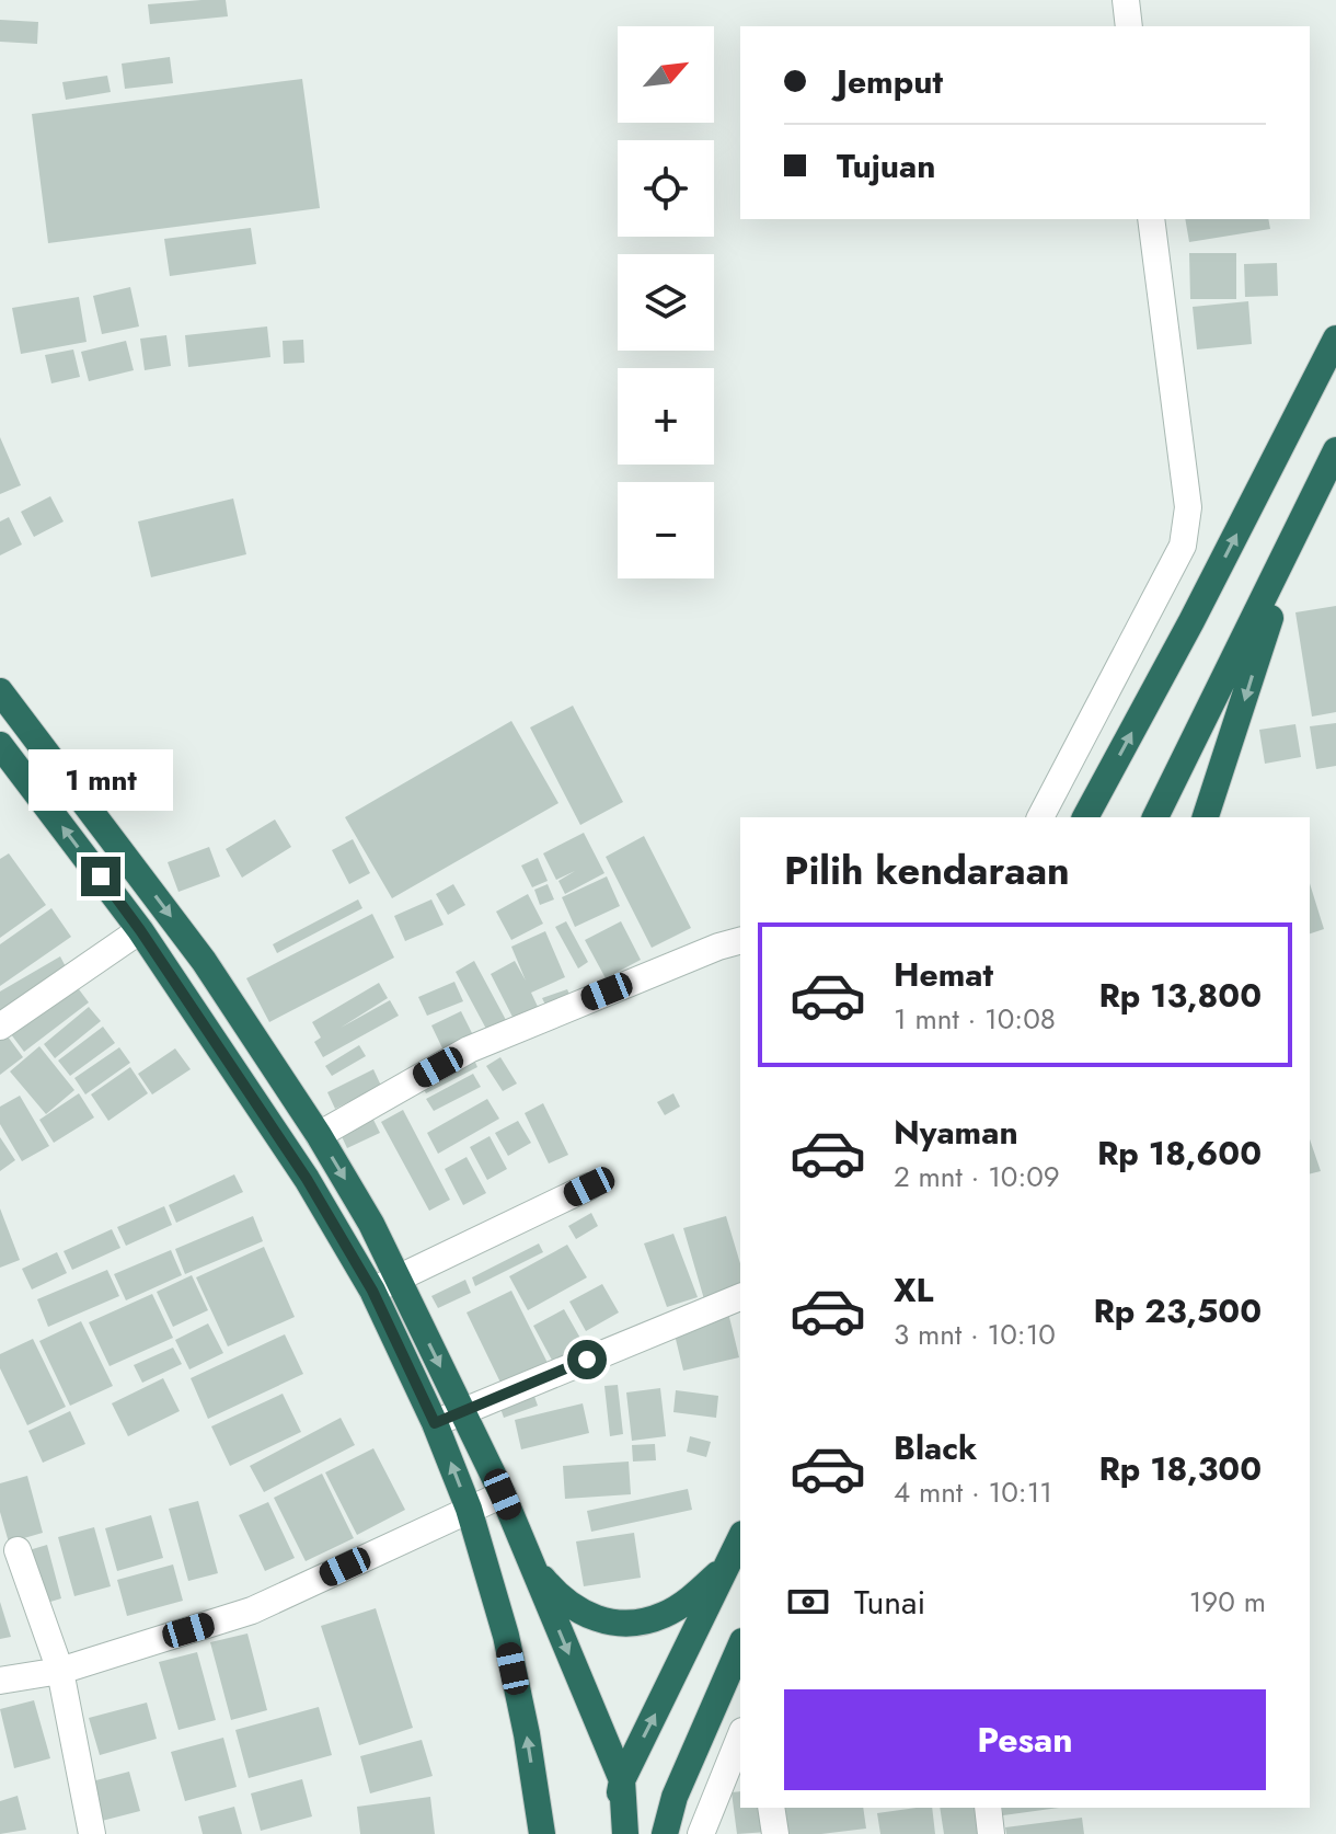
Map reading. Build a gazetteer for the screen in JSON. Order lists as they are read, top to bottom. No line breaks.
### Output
{"north":"top right","page":{"map_buttons":["+","−"],"banner":["Jemput","Tujuan"],"bubble":"1 mnt","heading":"Pilih kendaraan","list":[{"name":"Hemat","note":"1 mnt · 10:08","value":"Rp 13,800"},{"name":"Nyaman","note":"2 mnt · 10:09","value":"Rp 18,600"},{"name":"XL","note":"3 mnt · 10:10","value":"Rp 23,500"},{"name":"Black","note":"4 mnt · 10:11","value":"Rp 18,300"}],"pay":["Tunai","190 m"],"buttons":"Pesan"}}
